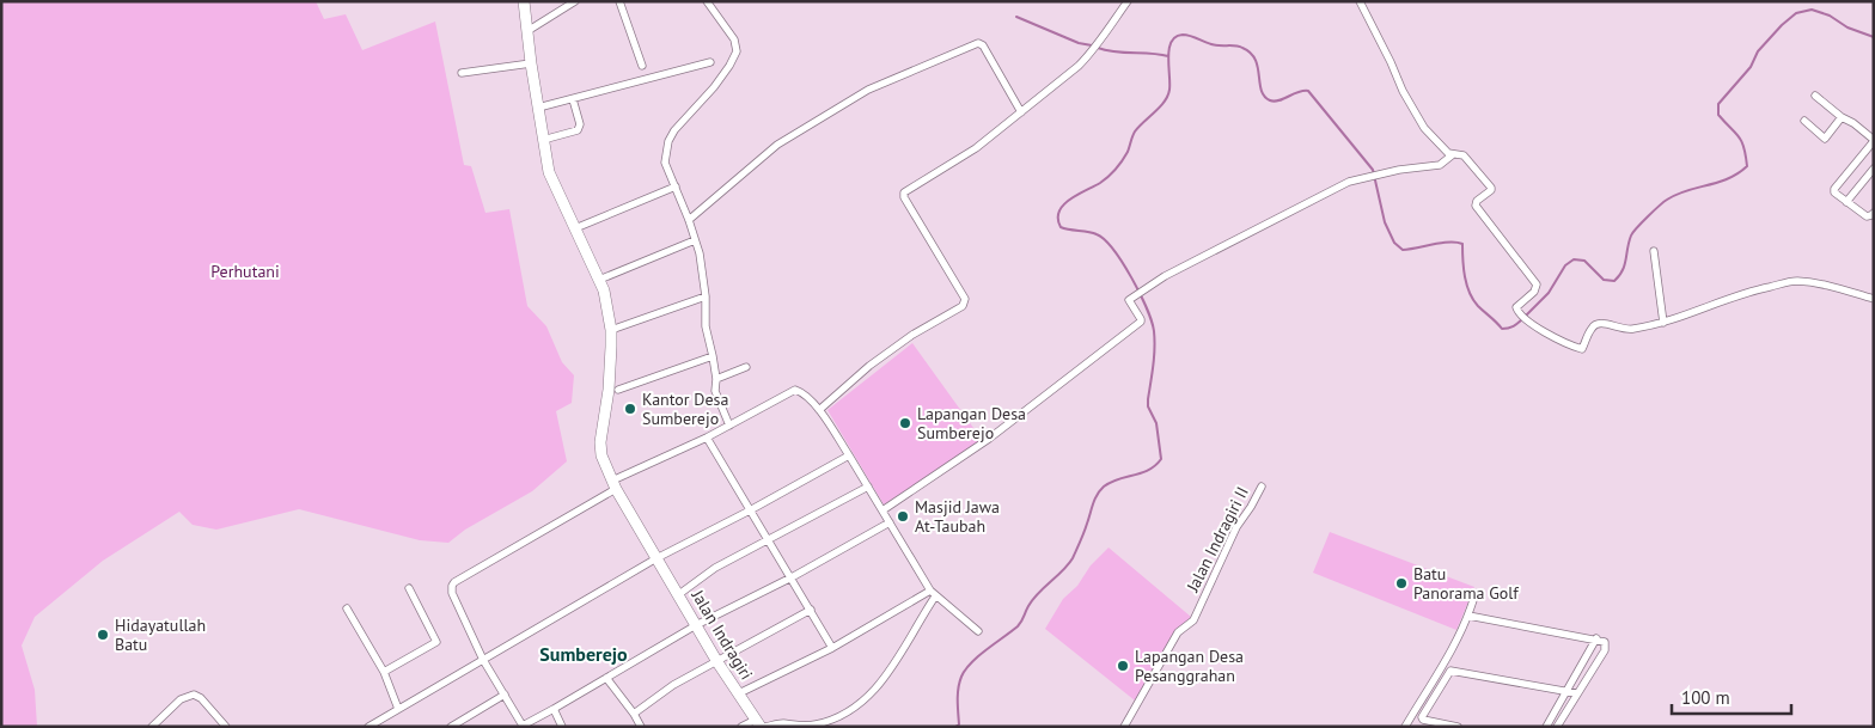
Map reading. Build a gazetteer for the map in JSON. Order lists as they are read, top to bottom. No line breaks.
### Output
{"streets":{"street":["Jalan Indragiri II","Jalan Indragiri"]},"districts":["Sumberejo"],"parks":["Perhutani"],"places":["Kantor Desa Sumberejo","Lapangan Desa Sumberejo","Masjid Jawa At-Taubah","Batu Panorama Golf","Hidayatullah Batu","Lapangan Desa Pesanggrahan"],"scale_bar":"100 m"}
